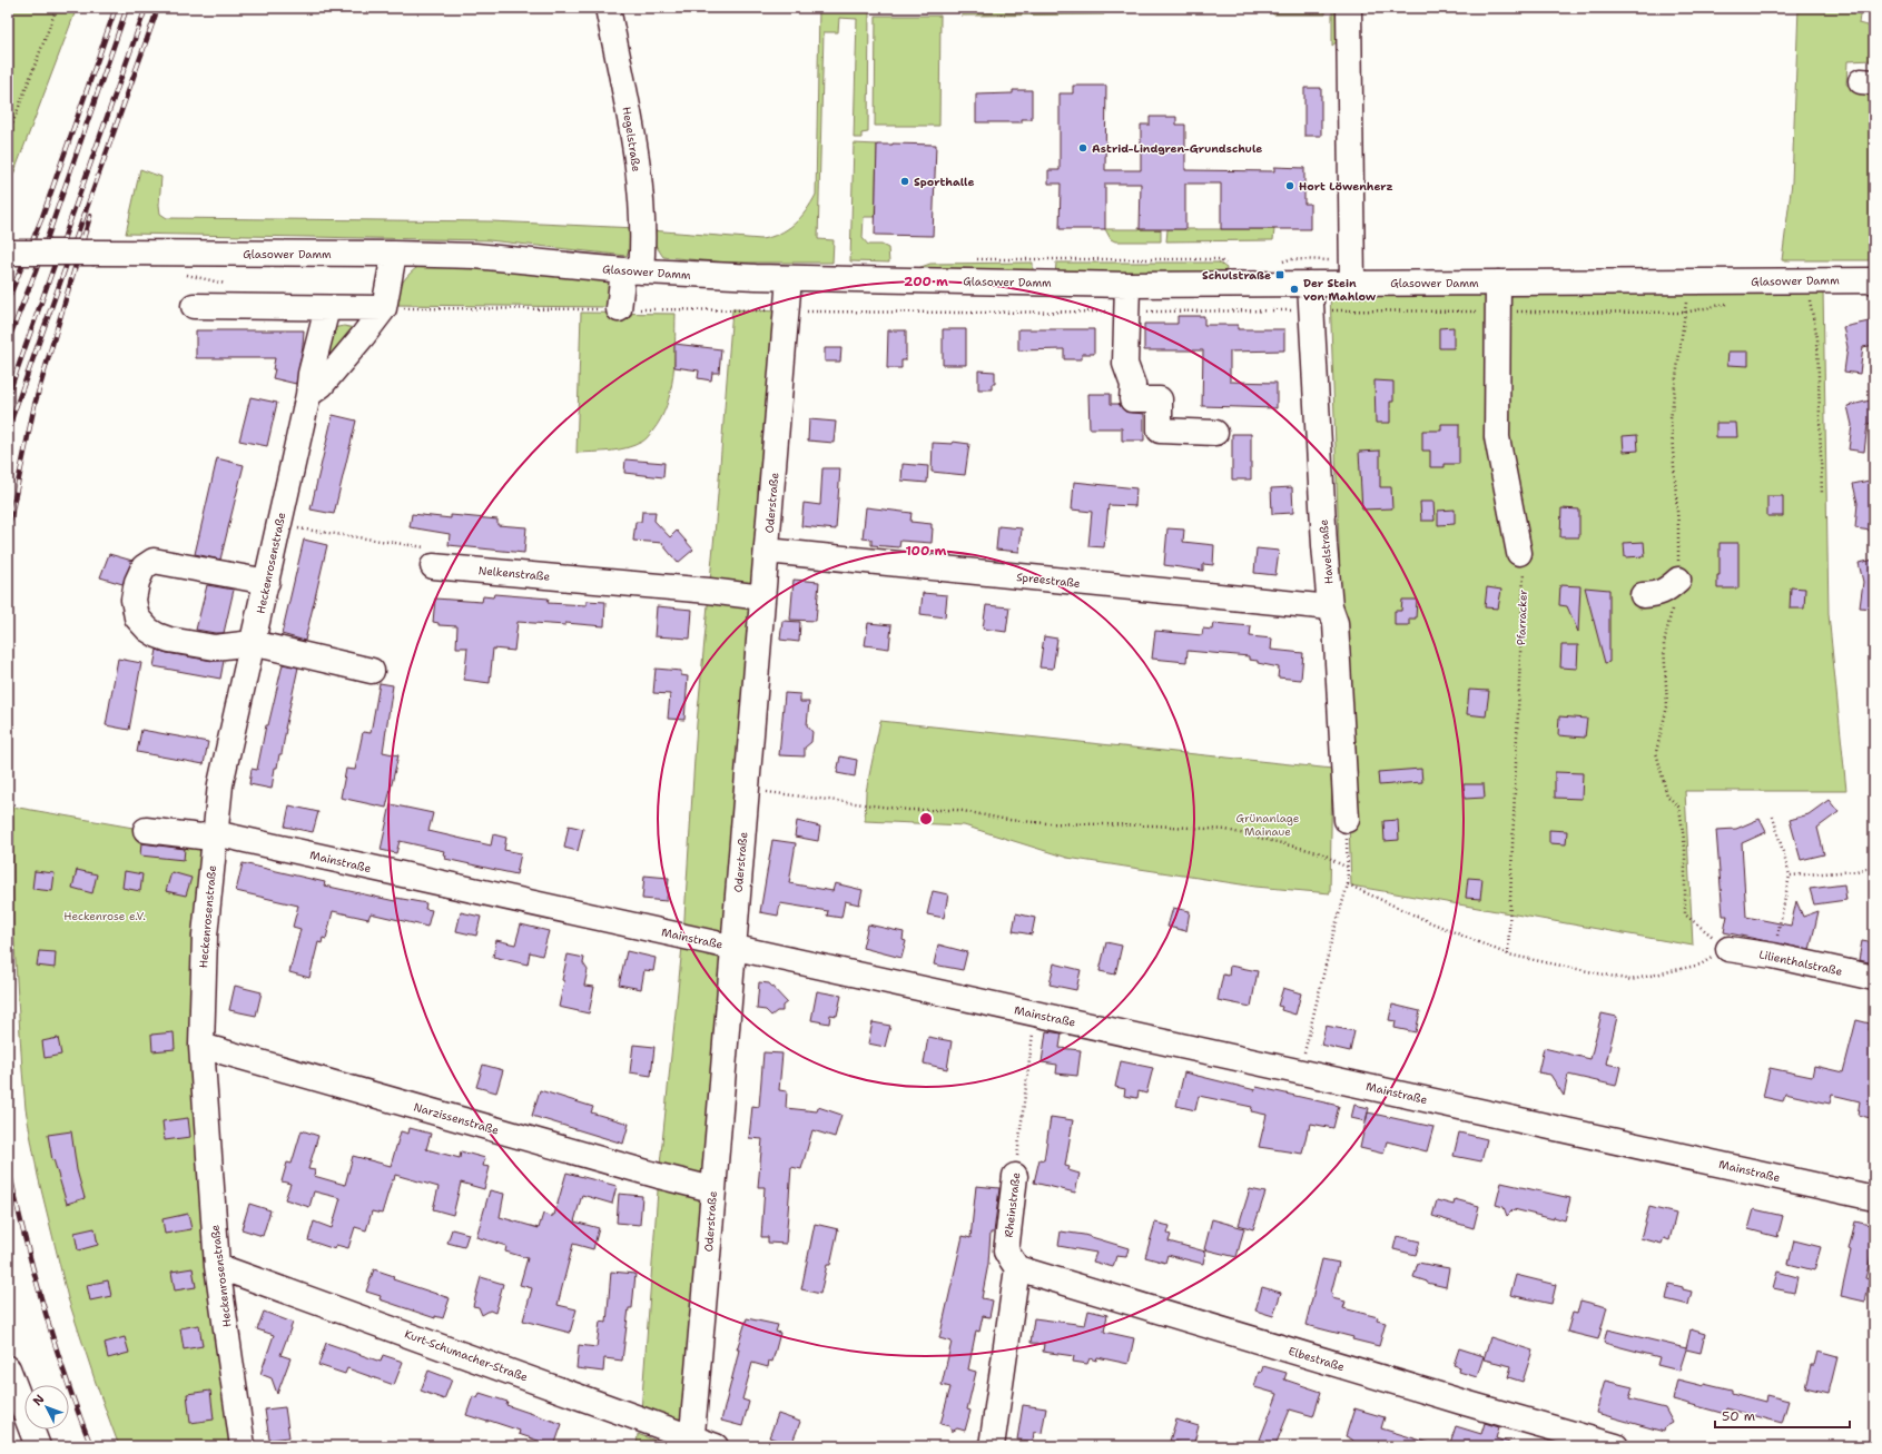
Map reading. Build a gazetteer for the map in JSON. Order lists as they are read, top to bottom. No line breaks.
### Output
{"streets":{"street":["Hegelstraße","Glasower Damm","Oderstraße","Havelstraße","Heckenrosenstraße","Nelkenstraße","Spreestraße","Mainstraße","Lilienthalstraße","Narzissenstraße","Rheinstraße","Kurt-Schumacher-Straße","Elbestraße"],"path":["Pfarracker"]},"crossings":[["Hegelstraße","Glasower Damm"],["Glasower Damm","Oderstraße"],["Glasower Damm","Havelstraße"],["Oderstraße","Nelkenstraße"],["Oderstraße","Spreestraße"],["Oderstraße","Mainstraße"],["Oderstraße","Narzissenstraße"],["Oderstraße","Kurt-Schumacher-Straße"],["Havelstraße","Spreestraße"],["Heckenrosenstraße","Mainstraße"],["Heckenrosenstraße","Narzissenstraße"],["Heckenrosenstraße","Kurt-Schumacher-Straße"],["Mainstraße","Rheinstraße"],["Rheinstraße","Elbestraße"]],"parks":["Grünanlage Mainaue","Heckenrose e.V."],"places":{"other":["Astrid-Lindgren-Grundschule","Sporthalle","Hort Löwenherz","Der Stein von Mahlow"],"transit":["Schulstraße"]},"scale_bar":"50 m","north":"top left","rings":["200 m","100 m"]}
